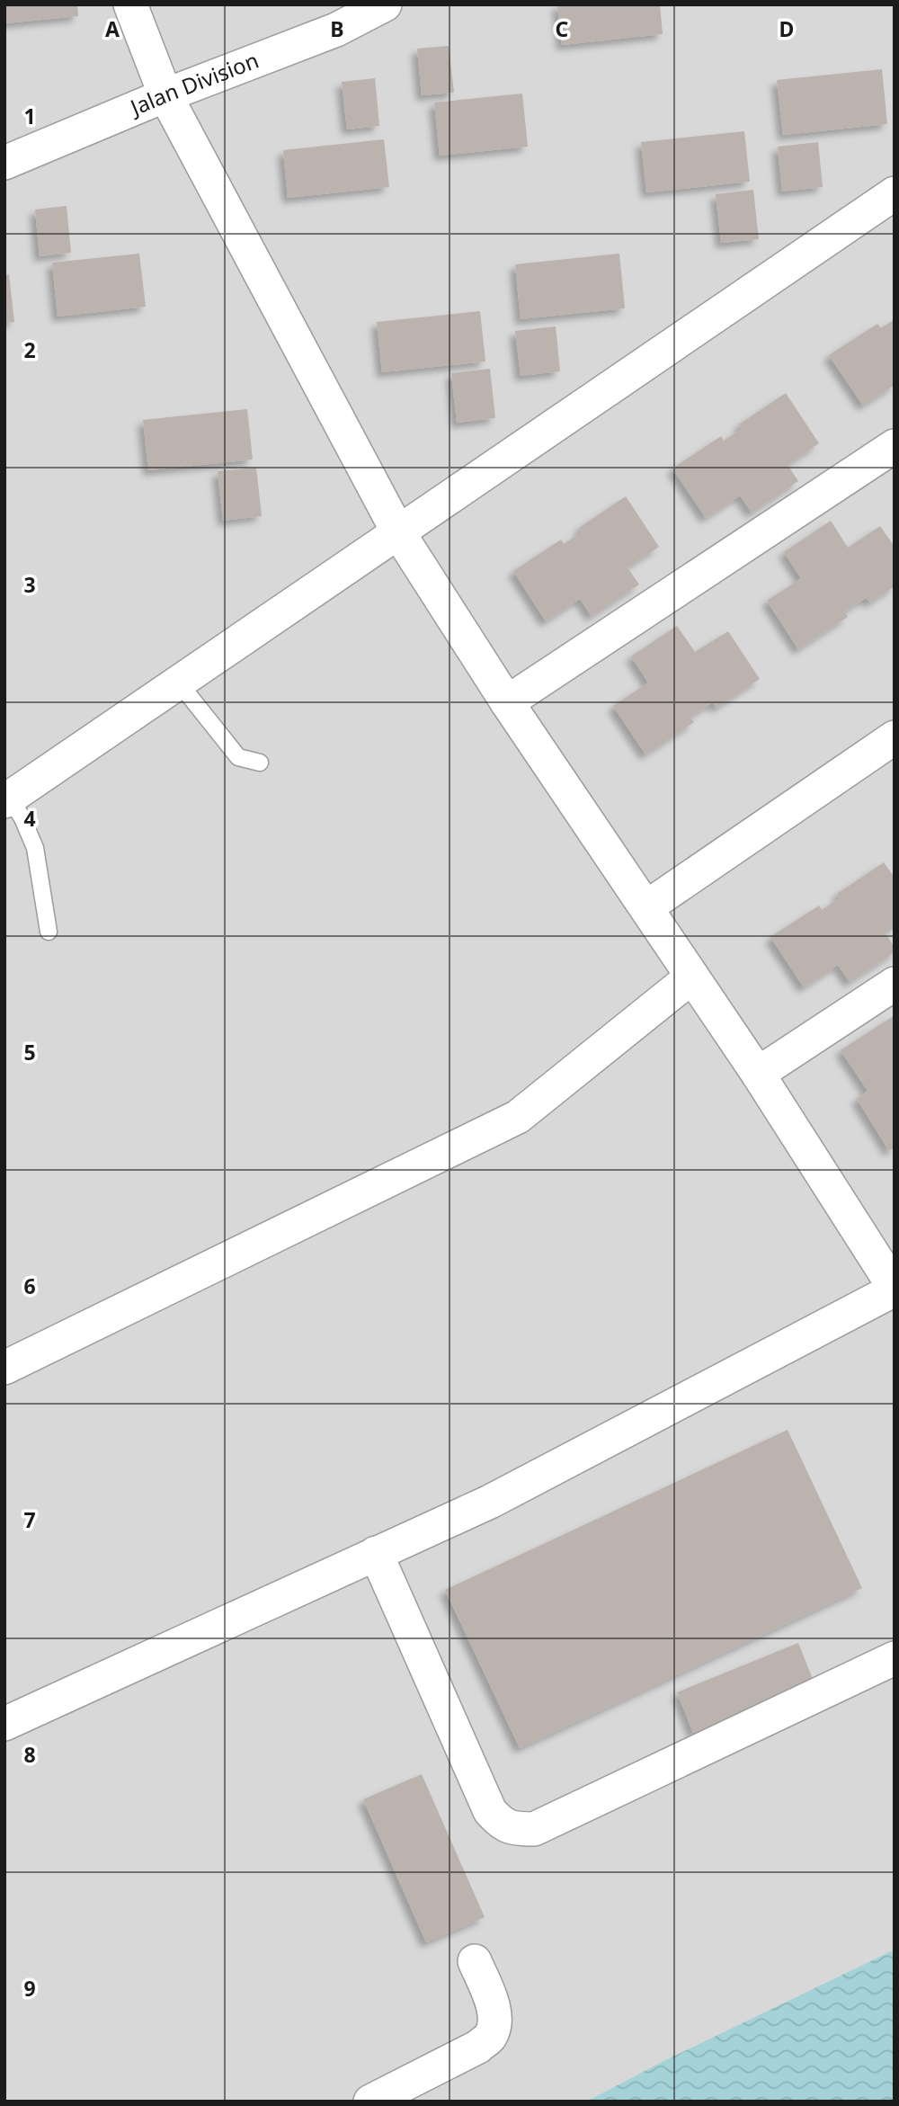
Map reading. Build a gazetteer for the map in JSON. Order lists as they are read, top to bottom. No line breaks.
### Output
{"streets":{"street":["Jalan Division"]},"grid":{"columns":["A","B","C","D"],"rows":["1","2","3","4","5","6","7","8","9"]}}
